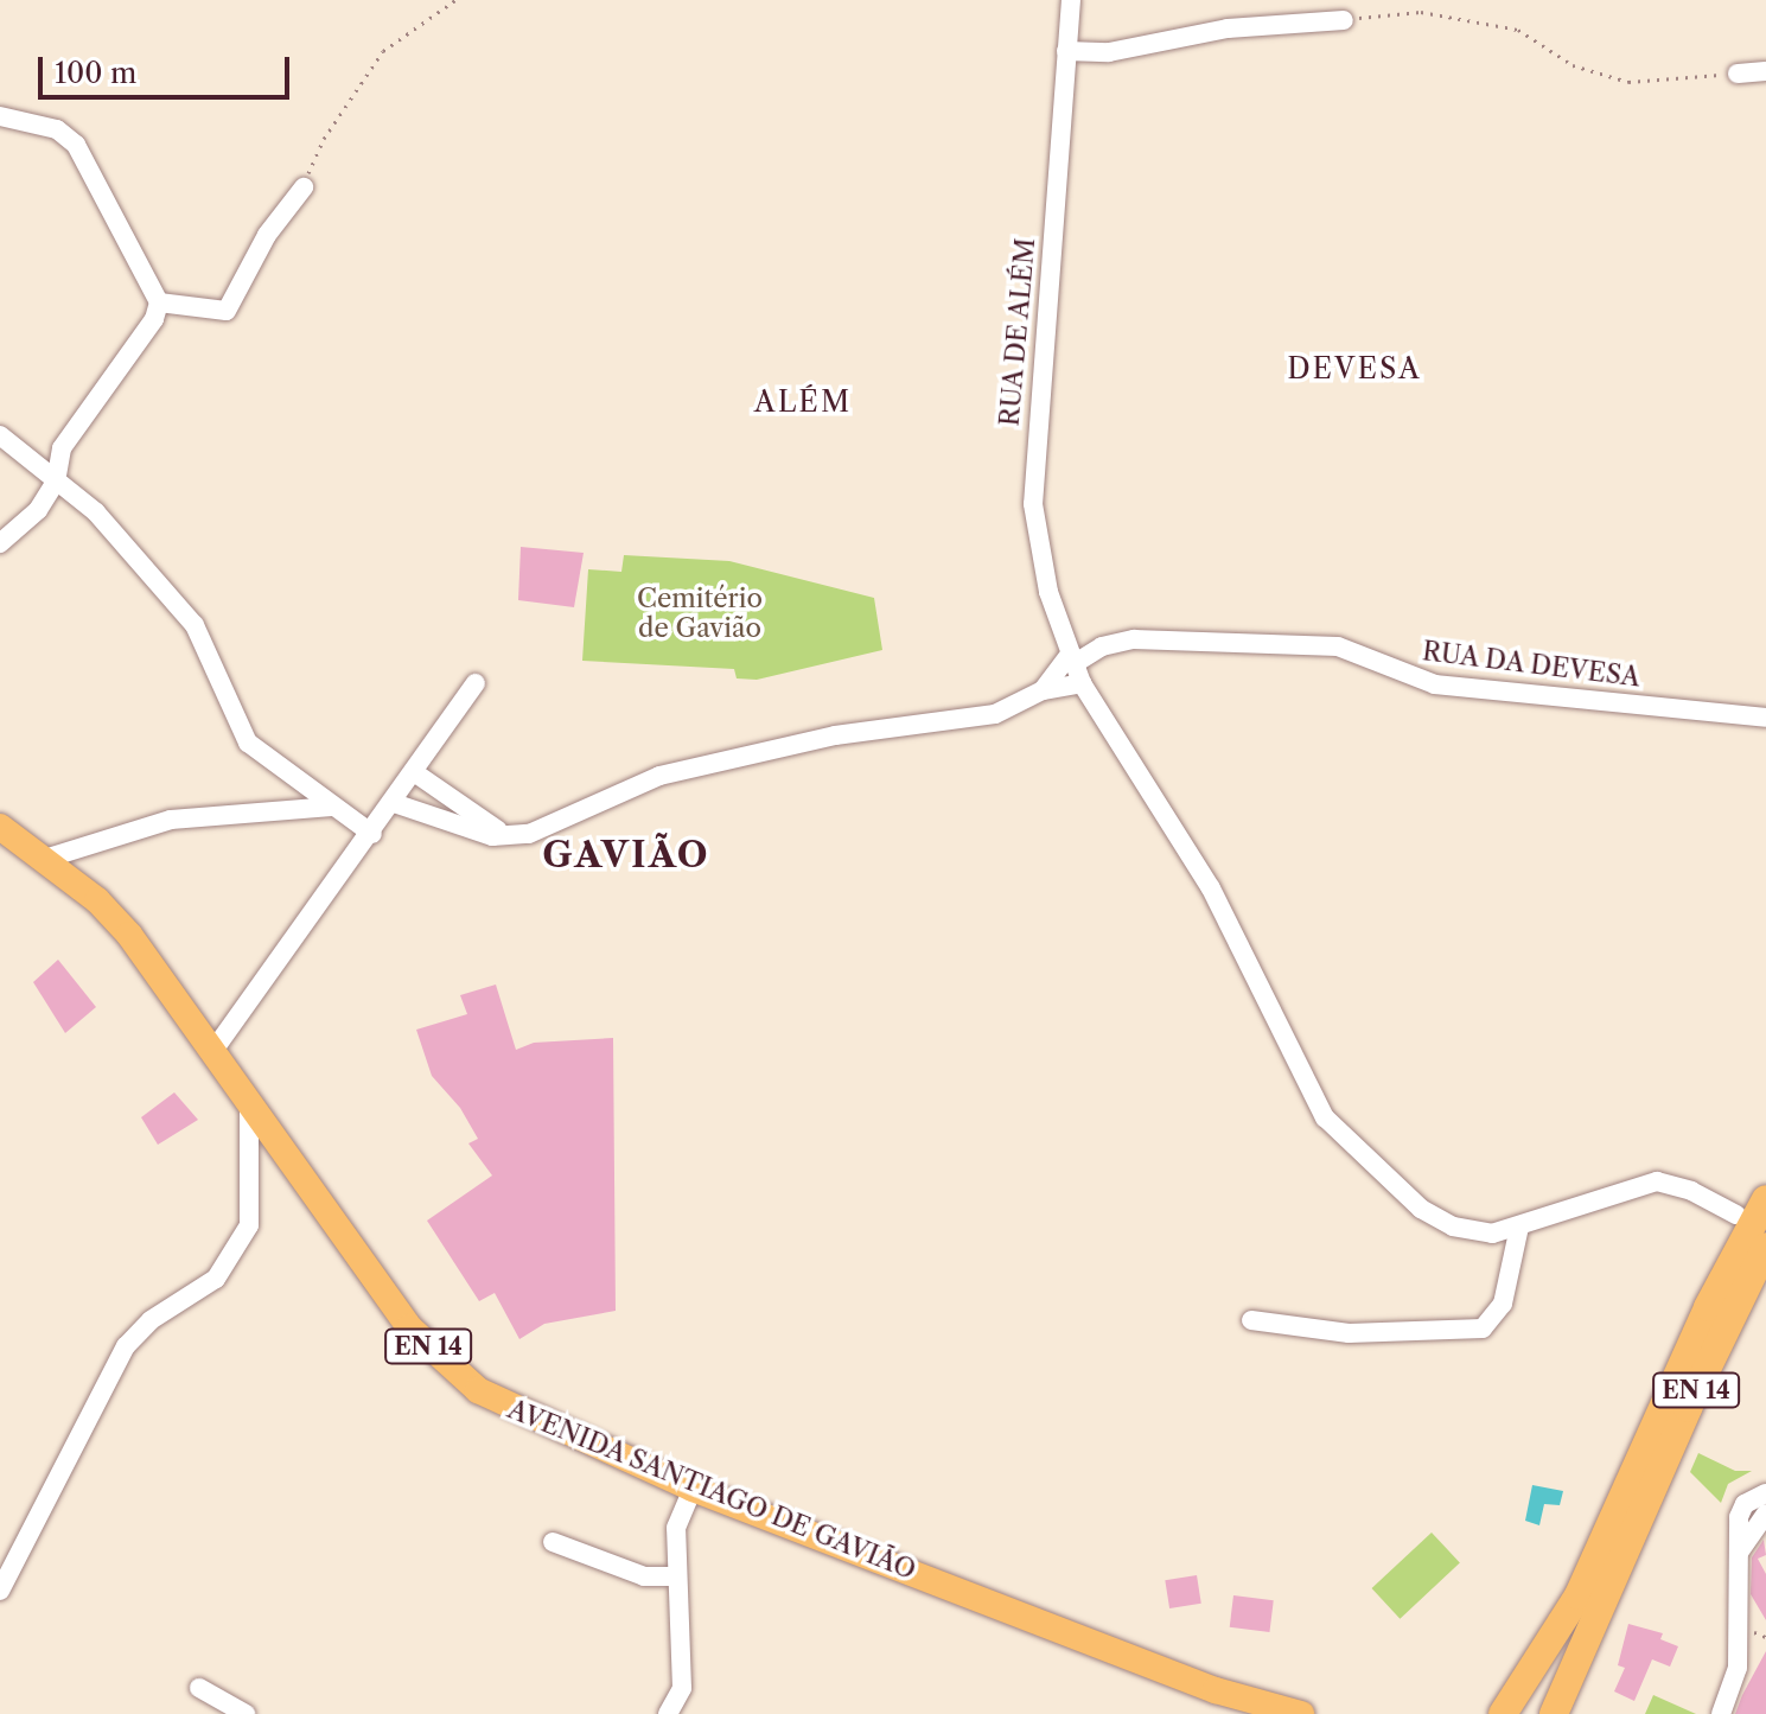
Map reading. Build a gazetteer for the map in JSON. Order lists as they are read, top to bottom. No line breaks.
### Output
{"streets":{"highway":["EN 14"],"main road":["AVENIDA SANTIAGO DE GAVIÃO"],"street":["RUA DE ALÉM","RUA DA DEVESA"]},"crossings":[["RUA DE ALÉM","RUA DA DEVESA"]],"districts":["DEVESA","ALÉM","GAVIÃO"],"parks":["Cemitério de Gavião"],"scale_bar":"100 m"}
